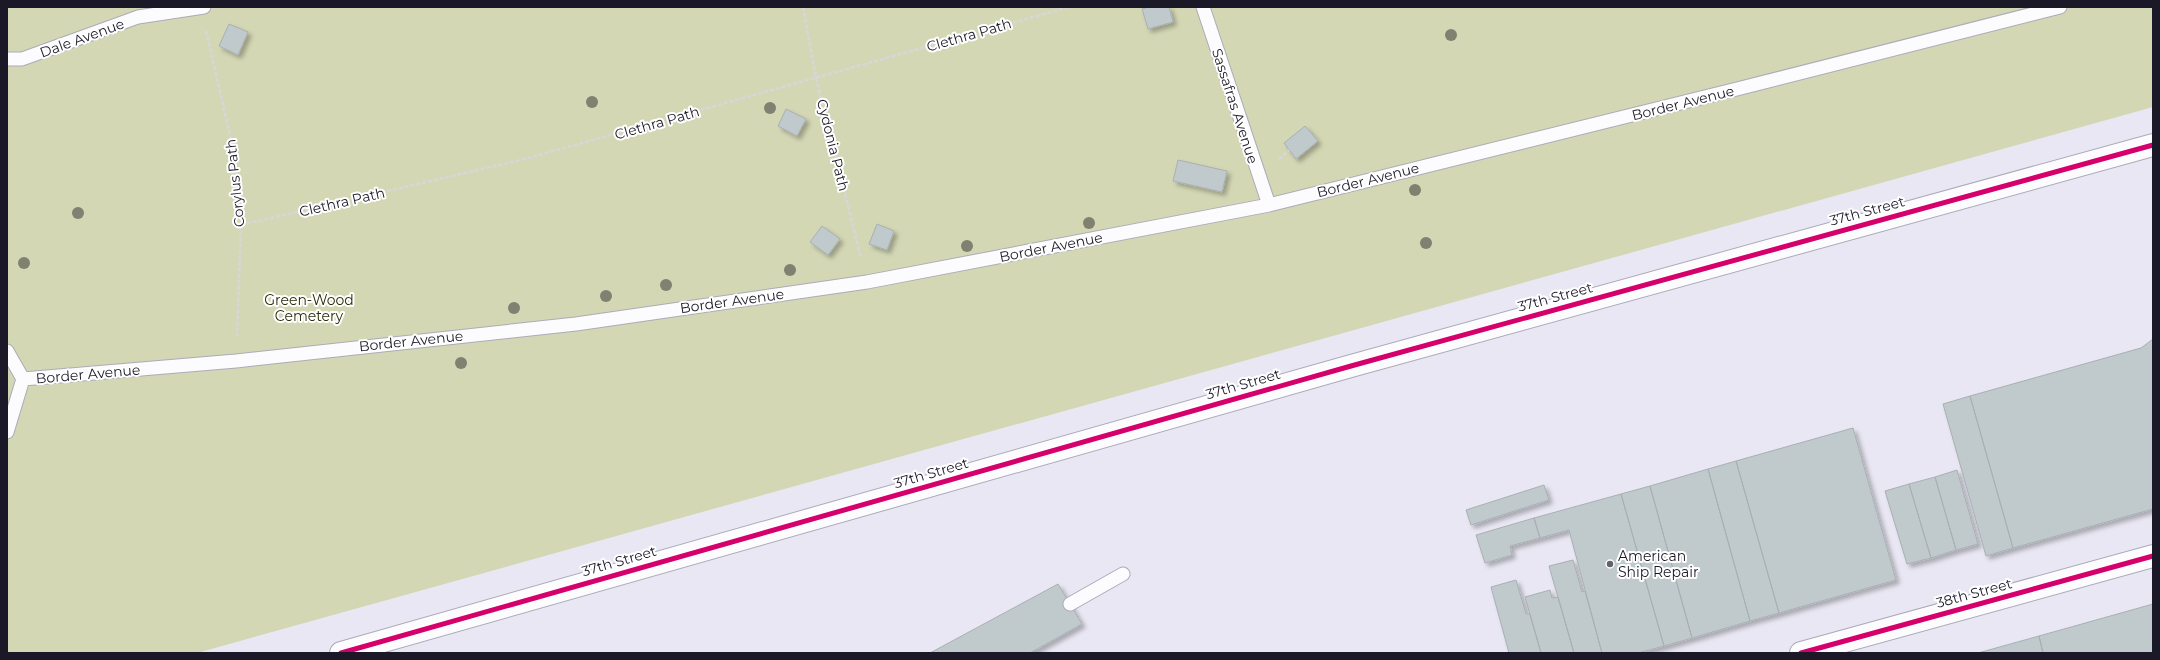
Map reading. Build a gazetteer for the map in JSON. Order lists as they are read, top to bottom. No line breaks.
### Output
{"streets":{"street":["37th Street","38th Street"],"lane":["Dale Avenue","Border Avenue","Sassafras Avenue"],"path":["Clethra Path","Cydonia Path","Corylus Path"]},"crossings":[["Clethra Path","Cydonia Path"],["Clethra Path","Corylus Path"],["Dale Avenue","Corylus Path"],["Border Avenue","Sassafras Avenue"],["Border Avenue","Cydonia Path"],["Border Avenue","Corylus Path"]],"parks":["Green-Wood Cemetery"],"places":["American Ship Repair"]}
